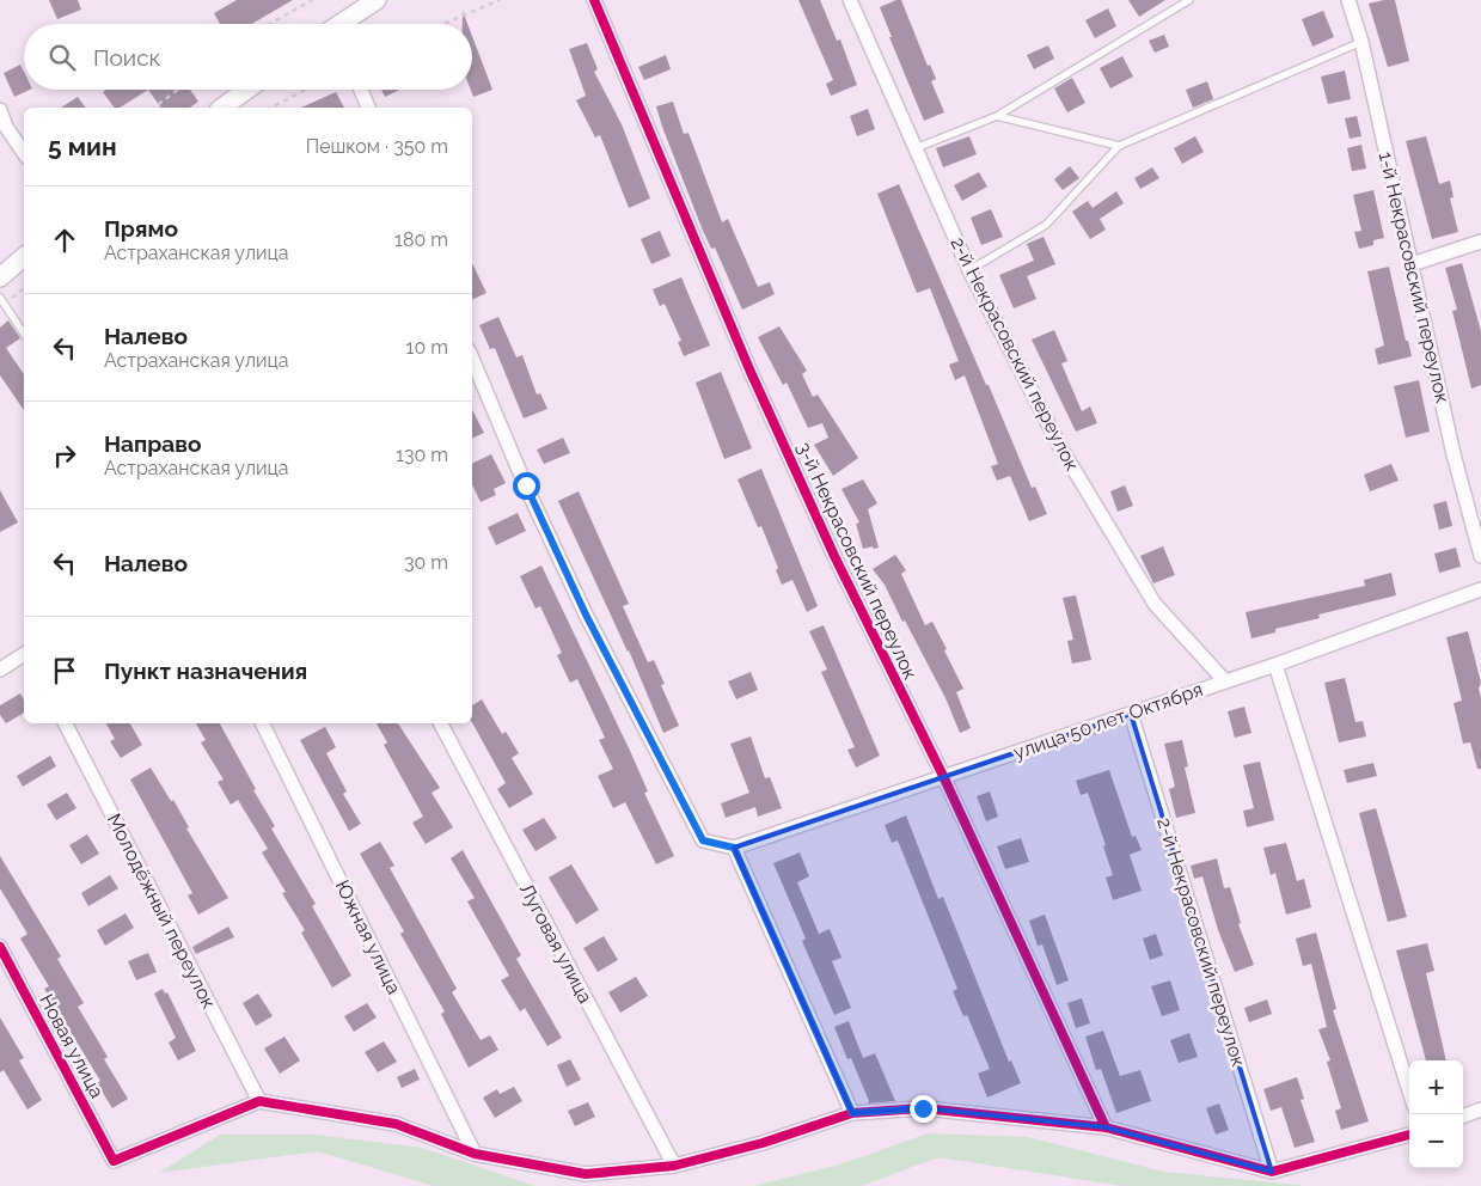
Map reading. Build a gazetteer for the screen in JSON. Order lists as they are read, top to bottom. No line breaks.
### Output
{"streets":{"street":["1-й Некрасовский переулок","2-й Некрасовский переулок","3-й Некрасовский переулок","улица 50 лет Октября","Молодёжный переулок","Южная улица","Луговая улица","Новая улица"]},"crossings":[["2-й Некрасовский переулок","улица 50 лет Октября"],["3-й Некрасовский переулок","улица 50 лет Октября"],["Молодёжный переулок","Новая улица"]],"page":{"search":"Поиск","heading":["5 мин","Пешком · 350 m"],"list":[["Прямо","Астраханская улица","180 m"],["Налево","Астраханская улица","10 m"],["Направо","Астраханская улица","130 m"],["Налево","30 m"],"Пункт назначения"],"map_buttons":["+","−"]}}
